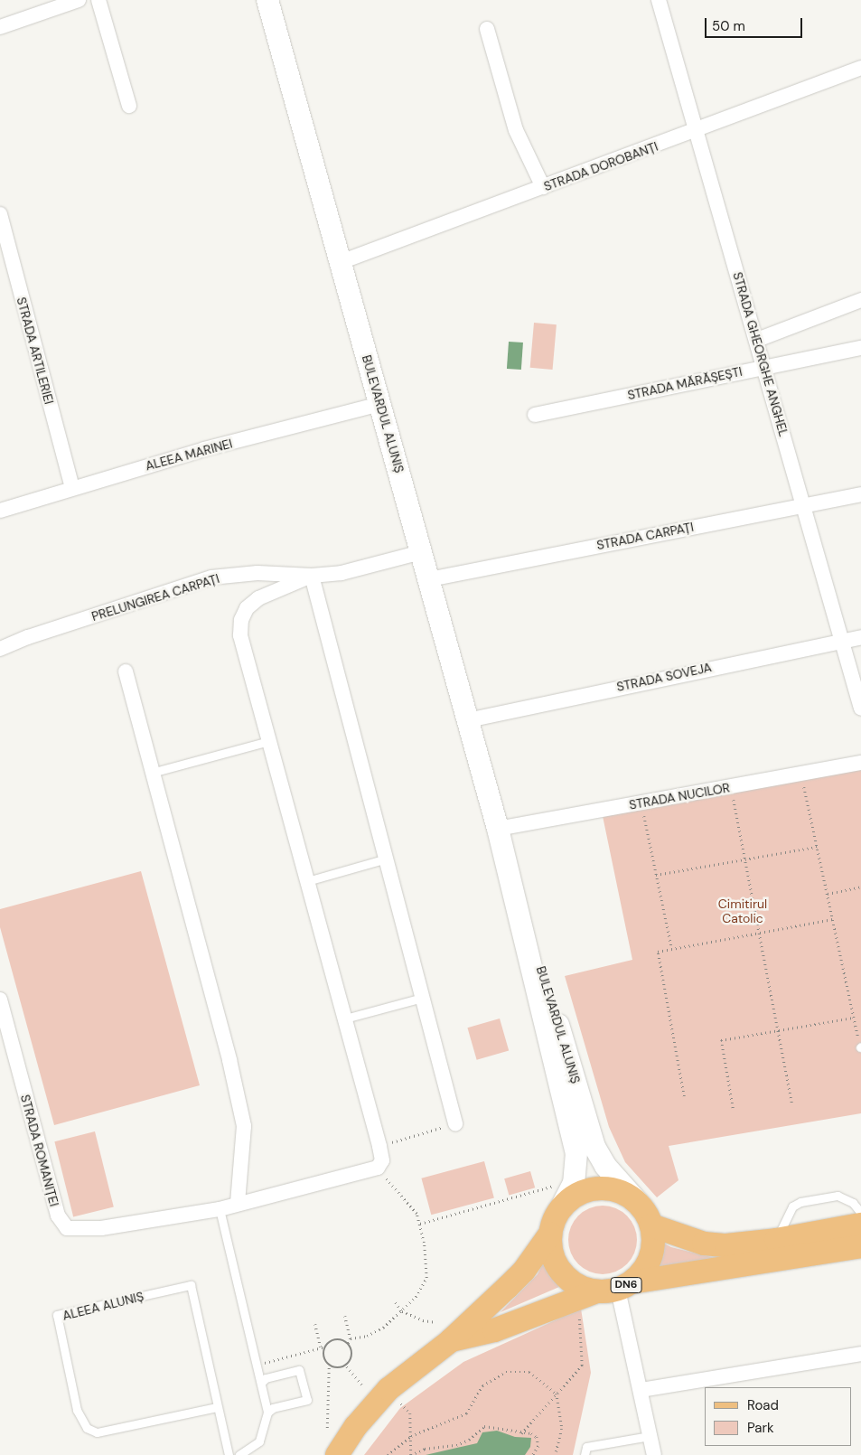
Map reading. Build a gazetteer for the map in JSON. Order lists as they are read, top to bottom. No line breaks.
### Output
{"streets":{"main road":["BULEVARDUL ALUNIȘ","DN6"],"street":["STRADA DOROBANȚI","STRADA ARTILERIEI","STRADA GHEORGHE ANGHEL","STRADA MĂRĂȘEȘTI","ALEEA MARINEI","STRADA CARPAȚI","PRELUNGIREA CARPAȚI","STRADA SOVEJA","STRADA NUCILOR","STRADA ROMANIȚEI"],"lane":["ALEEA ALUNIȘ"]},"crossings":[["STRADA DOROBANȚI","STRADA GHEORGHE ANGHEL"],["STRADA DOROBANȚI","BULEVARDUL ALUNIȘ"],["STRADA ARTILERIEI","ALEEA MARINEI"],["STRADA GHEORGHE ANGHEL","STRADA MĂRĂȘEȘTI"],["STRADA GHEORGHE ANGHEL","STRADA CARPAȚI"],["STRADA GHEORGHE ANGHEL","STRADA SOVEJA"],["BULEVARDUL ALUNIȘ","ALEEA MARINEI"],["BULEVARDUL ALUNIȘ","STRADA CARPAȚI"],["BULEVARDUL ALUNIȘ","PRELUNGIREA CARPAȚI"],["BULEVARDUL ALUNIȘ","STRADA SOVEJA"],["BULEVARDUL ALUNIȘ","STRADA NUCILOR"],["BULEVARDUL ALUNIȘ","DN6"]],"parks":["Cimitirul Catolic"],"legend":["Road","Park"],"scale_bar":"50 m"}
